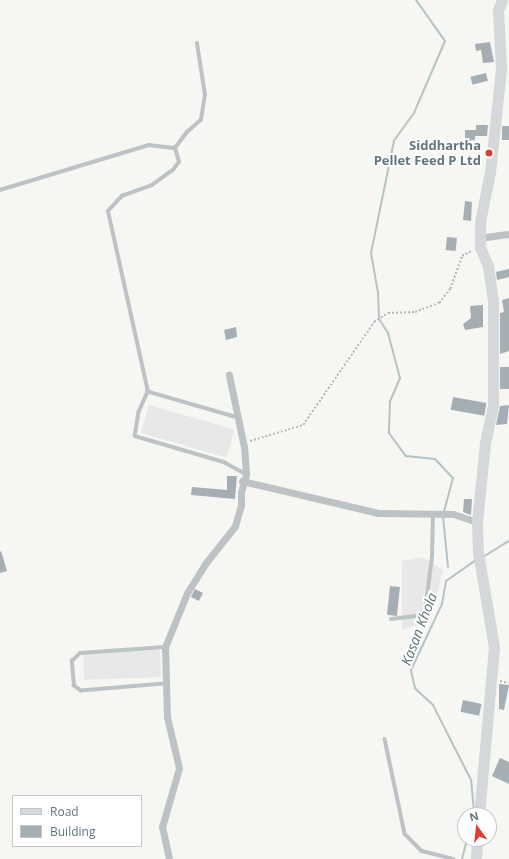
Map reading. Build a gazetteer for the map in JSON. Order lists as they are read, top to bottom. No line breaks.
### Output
{"water":["Kasan Khola"],"places":["Siddhartha Pellet Feed P Ltd"],"legend":["Road","Building"],"north":"top"}
